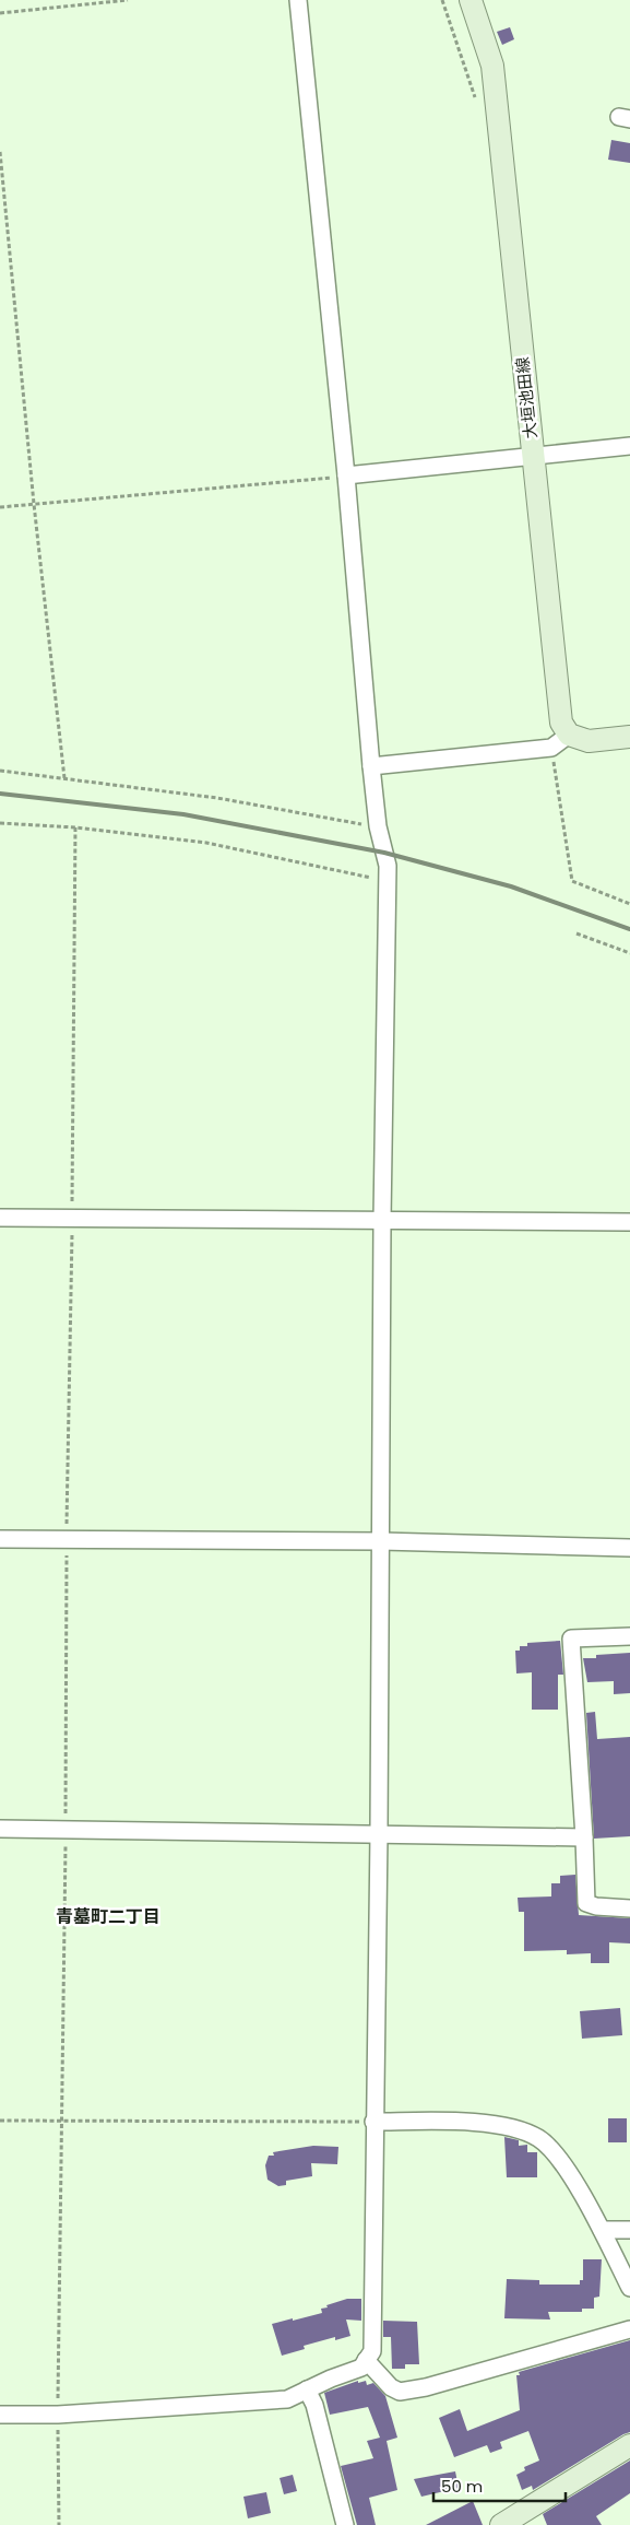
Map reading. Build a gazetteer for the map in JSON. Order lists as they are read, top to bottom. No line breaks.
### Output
{"streets":{"main road":["大垣池田線"]},"districts":["青墓町二丁目"],"scale_bar":"50 m"}
